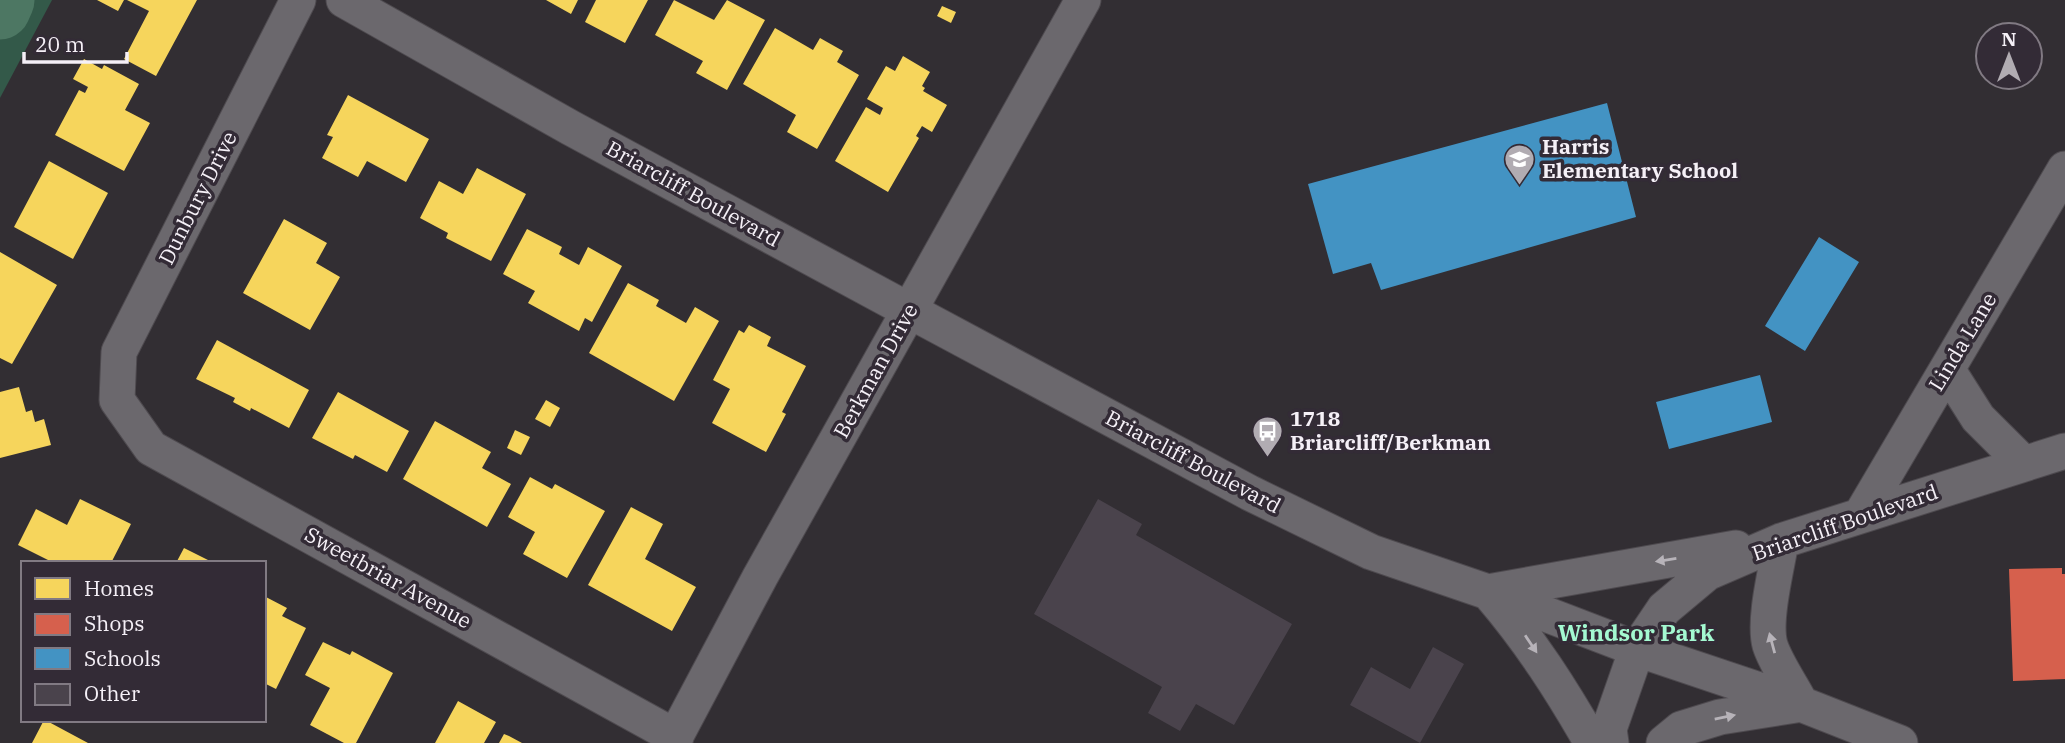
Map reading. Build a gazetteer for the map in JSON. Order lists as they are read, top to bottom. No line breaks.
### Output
{"streets":{"street":["Briarcliff Boulevard","Dunbury Drive","Linda Lane","Berkman Drive","Sweetbriar Avenue"]},"crossings":[["Briarcliff Boulevard","Linda Lane"],["Briarcliff Boulevard","Berkman Drive"],["Dunbury Drive","Sweetbriar Avenue"],["Berkman Drive","Sweetbriar Avenue"]],"districts":["Windsor Park"],"places":{"school or university":["Harris Elementary School"],"bus stop":["1718 Briarcliff/Berkman"]},"legend":["Homes","Shops","Schools","Other"],"scale_bar":"20 m","north":"top"}
